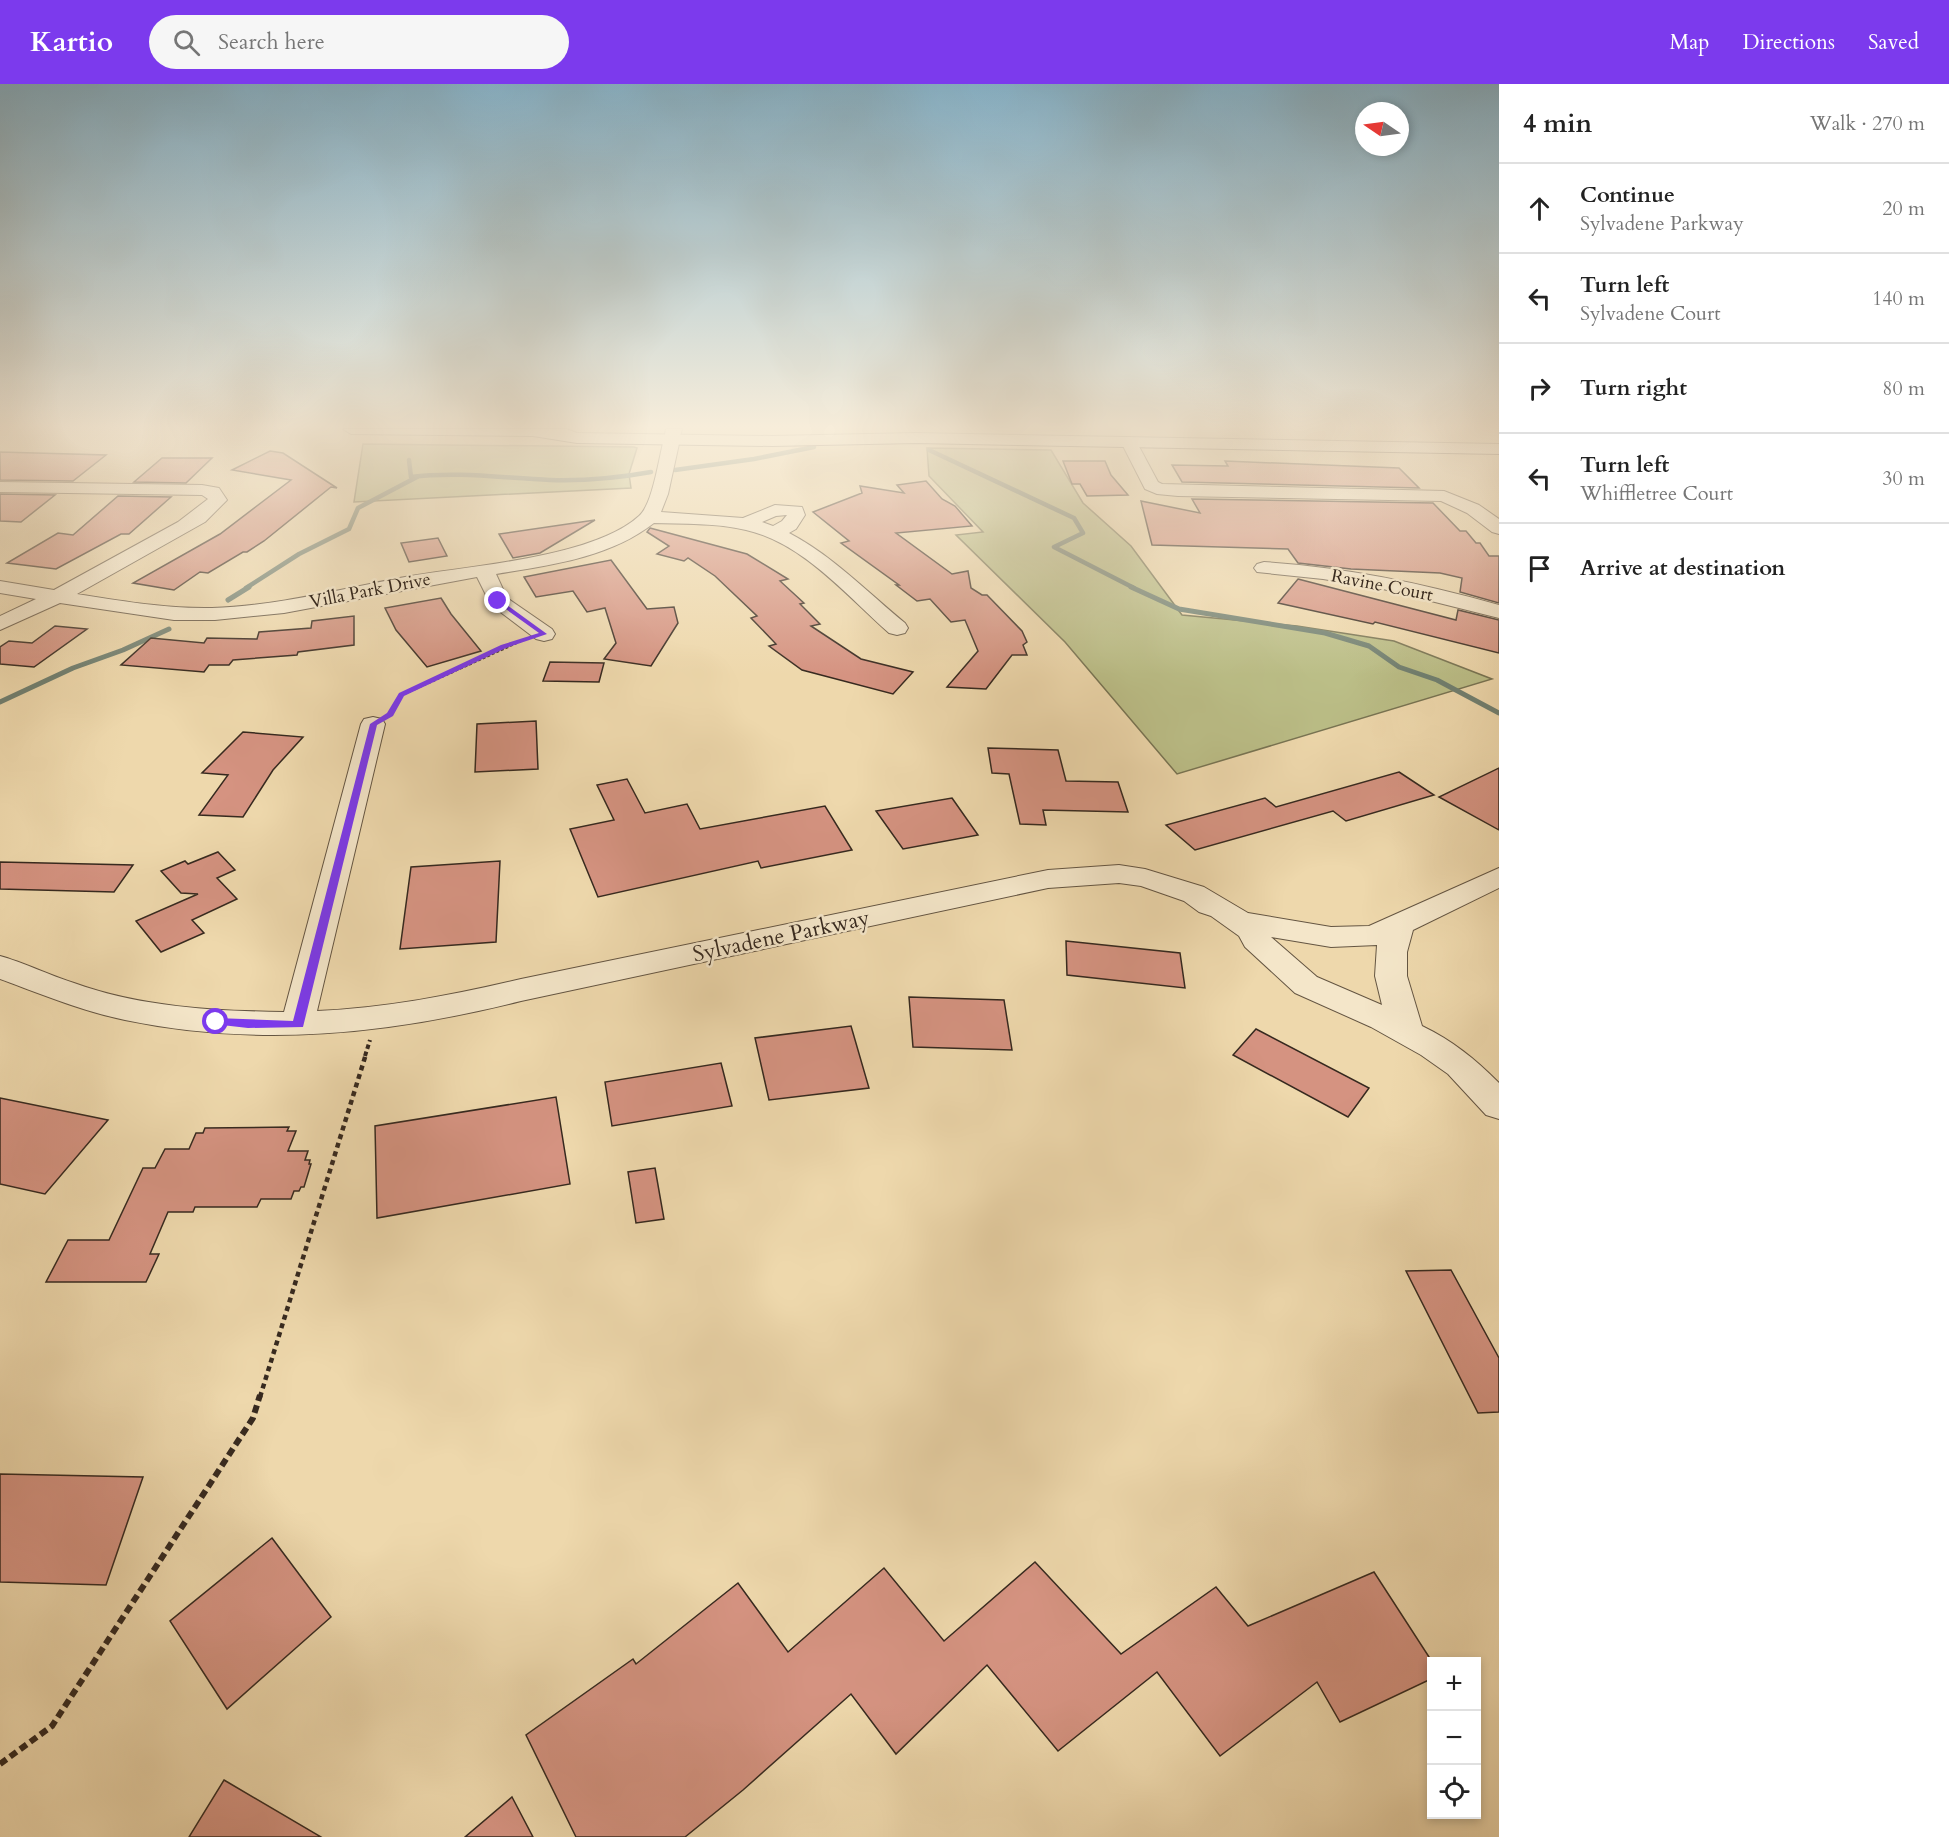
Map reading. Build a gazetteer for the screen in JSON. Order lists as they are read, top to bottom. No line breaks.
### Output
{"streets":{"street":["Ravine Court","Villa Park Drive","Sylvadene Parkway"]},"north":"left","page":{"header":"Kartio","search":"Search here","nav":["Map","Directions","Saved"],"heading":["4 min","Walk · 270 m"],"list":[["Continue","Sylvadene Parkway","20 m"],["Turn left","Sylvadene Court","140 m"],["Turn right","80 m"],["Turn left","Whiffletree Court","30 m"],"Arrive at destination"],"map_buttons":["+","−"]}}
